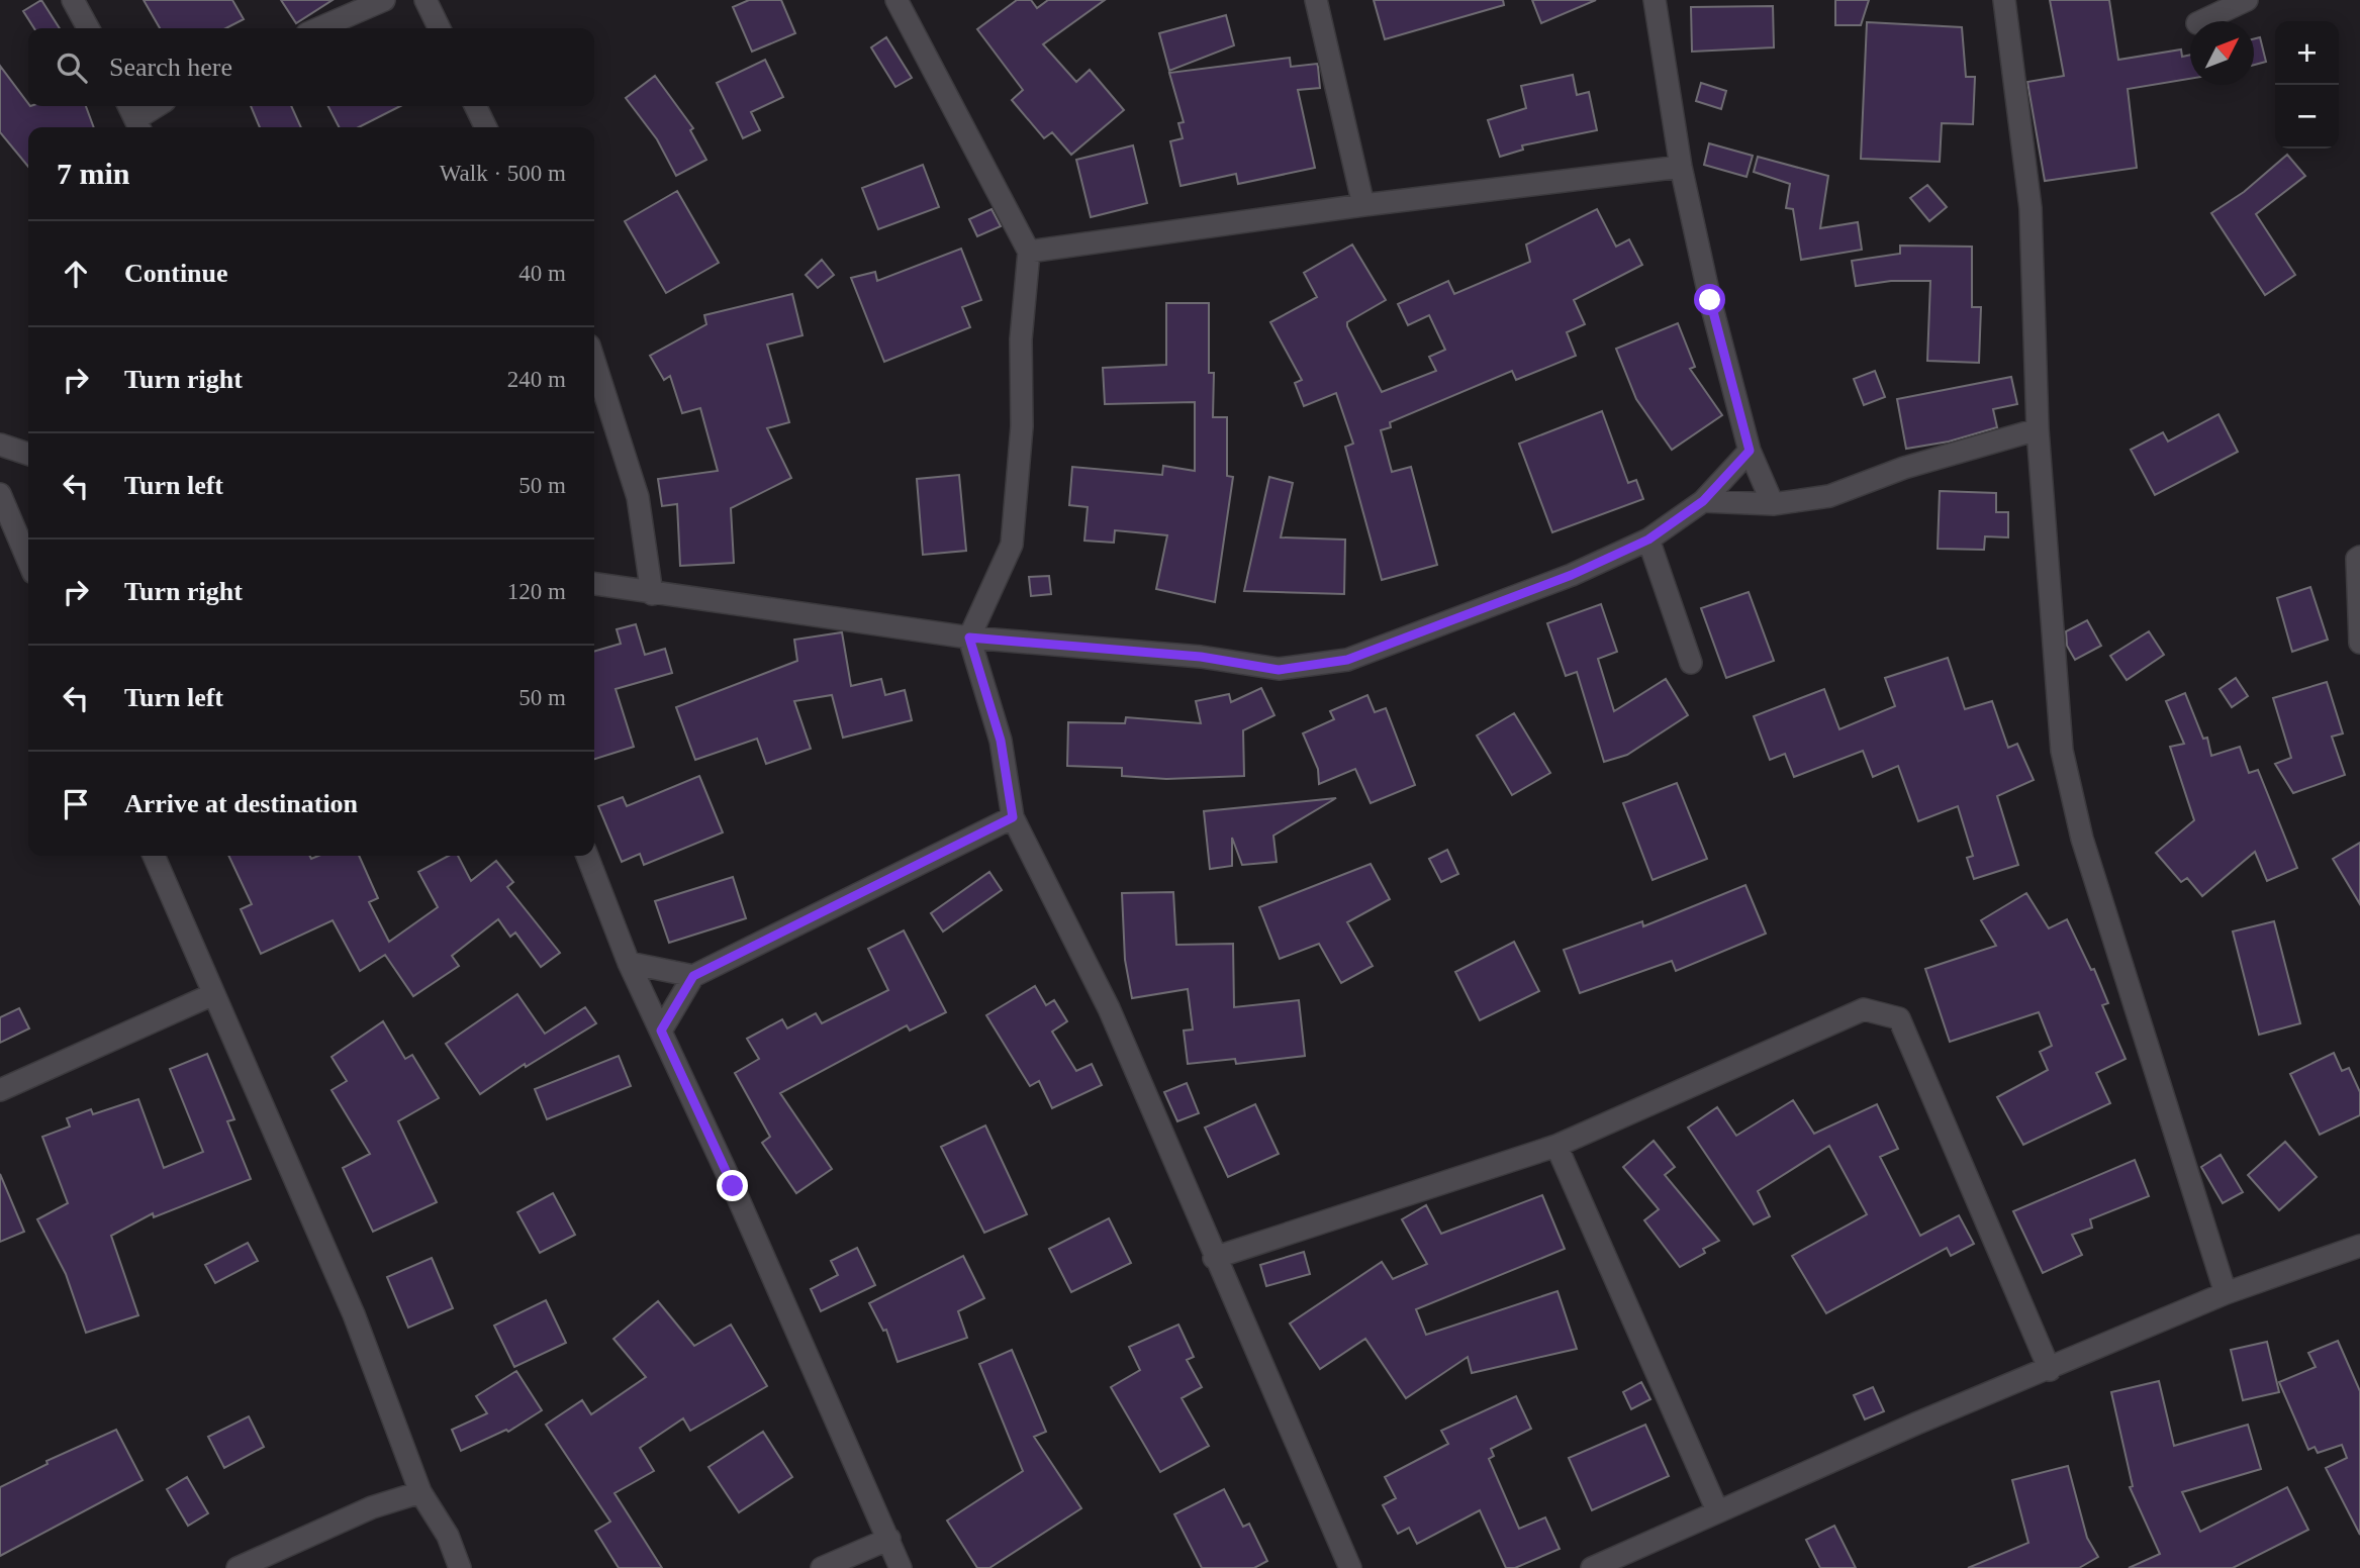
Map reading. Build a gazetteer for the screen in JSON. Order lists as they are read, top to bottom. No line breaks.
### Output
{"north":"top right","page":{"map_buttons":["+","−"],"search":"Search here","heading":["7 min","Walk · 500 m"],"list":[["Continue","40 m"],["Turn right","240 m"],["Turn left","50 m"],["Turn right","120 m"],["Turn left","50 m"],"Arrive at destination"]}}
